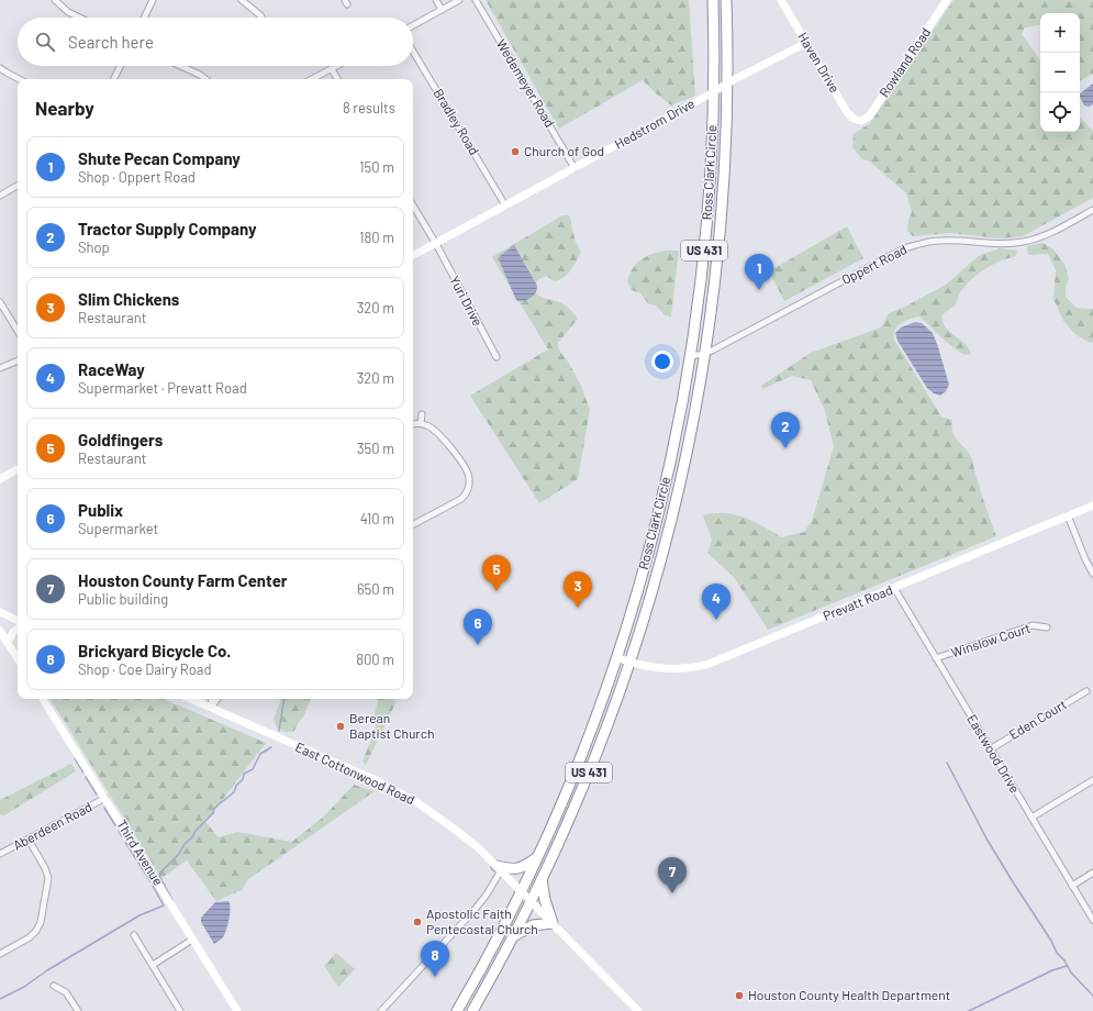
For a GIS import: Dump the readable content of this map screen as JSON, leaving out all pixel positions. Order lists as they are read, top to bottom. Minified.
{"streets":{"highway":["Ross Clark Circle","US 431"],"street":["Haven Drive","Rowland Road","Wedemeyer Road","Bradley Road","Hedstrom Drive","Oppert Road","Yuri Drive","Prevatt Road","Winslow Court","Eden Court","Eastwood Drive","East Cottonwood Road","Aberdeen Road","Third Avenue"]},"crossings":[["Haven Drive","Rowland Road"],["Haven Drive","Hedstrom Drive"],["Wedemeyer Road","Hedstrom Drive"],["Bradley Road","Hedstrom Drive"],["Hedstrom Drive","Ross Clark Circle"],["Hedstrom Drive","Yuri Drive"],["Ross Clark Circle","Oppert Road"],["Ross Clark Circle","Prevatt Road"],["Ross Clark Circle","East Cottonwood Road"],["Prevatt Road","Eastwood Drive"],["Winslow Court","Eastwood Drive"],["Eden Court","Eastwood Drive"],["Aberdeen Road","Third Avenue"]],"places":["Church of God","Berean Baptist Church","Apostolic Faith Pentecostal Church","Houston County Health Department"],"page":{"map_buttons":["+","−"],"search":"Search here","heading":["Nearby","8 results"],"list":[{"mark":"1","name":"Shute Pecan Company","note":"Shop · Oppert Road","value":"150 m"},{"mark":"2","name":"Tractor Supply Company","note":"Shop","value":"180 m"},{"mark":"3","name":"Slim Chickens","note":"Restaurant","value":"320 m"},{"mark":"4","name":"RaceWay","note":"Supermarket · Prevatt Road","value":"320 m"},{"mark":"5","name":"Goldfingers","note":"Restaurant","value":"350 m"},{"mark":"6","name":"Publix","note":"Supermarket","value":"410 m"},{"mark":"7","name":"Houston County Farm Center","note":"Public building","value":"650 m"},{"mark":"8","name":"Brickyard Bicycle Co.","note":"Shop · Coe Dairy Road","value":"800 m"}],"pins":["1","2","5","3","4","6","7","8"]}}
